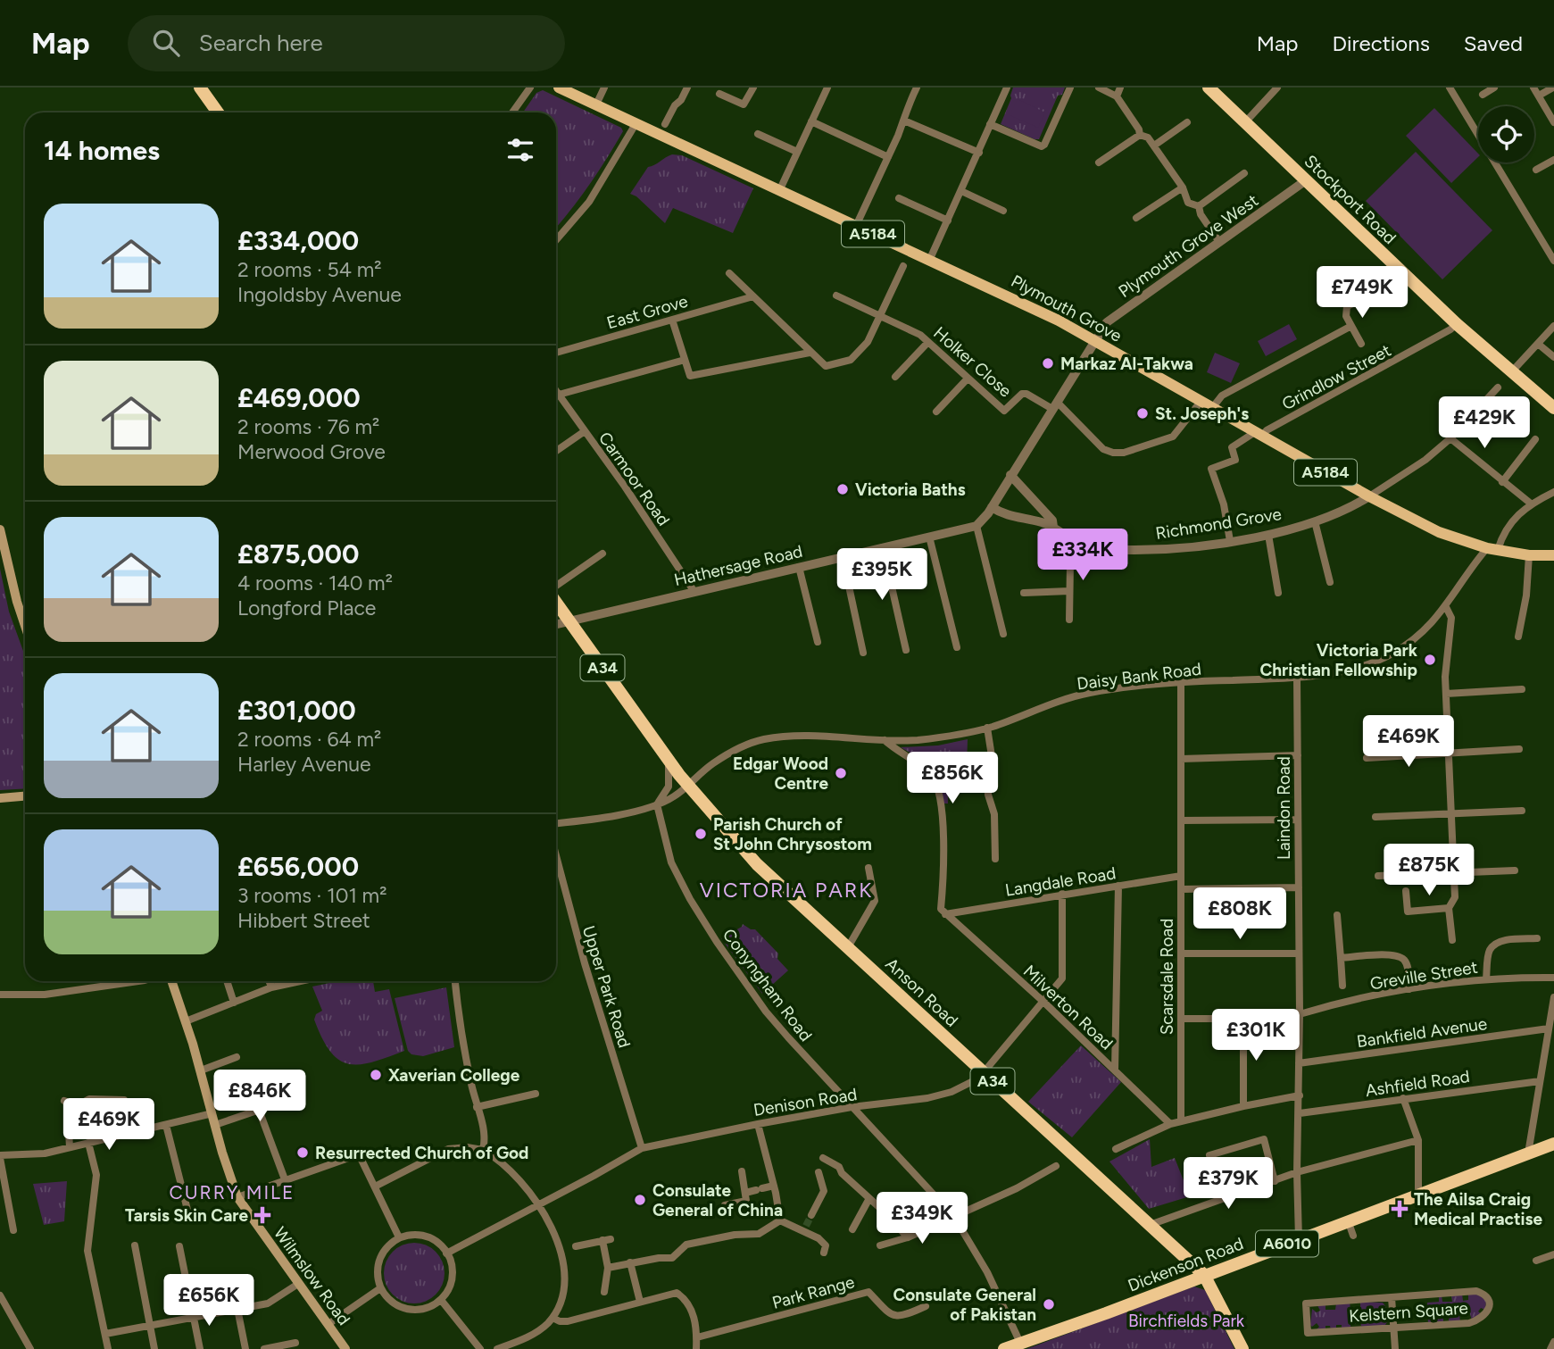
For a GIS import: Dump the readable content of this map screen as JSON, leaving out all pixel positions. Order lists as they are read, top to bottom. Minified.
{"streets":{"highway":["Stockport Road","A34","Anson Road","A6010","Dickenson Road"],"main road":["A5184","Plymouth Grove","Wilmslow Road"],"street":["Plymouth Grove West","East Grove","Holker Close","Grindlow Street","Carmoor Road","Richmond Grove","Hathersage Road","Daisy Bank Road","Laindon Road","Langdale Road","Greville Street","Scarsdale Road","Conyngham Road","Upper Park Road","Milverton Road","Bankfield Avenue","Ashfield Road","Denison Road","Park Range","Kelstern Square"]},"crossings":[["Stockport Road","Plymouth Grove West"],["Stockport Road","Grindlow Street"],["Plymouth Grove West","Plymouth Grove"],["Plymouth Grove","Grindlow Street"],["Plymouth Grove","Richmond Grove"],["Plymouth Grove","Daisy Bank Road"],["Grindlow Street","Richmond Grove"],["Carmoor Road","Hathersage Road"],["Hathersage Road","A34"],["Hathersage Road","Anson Road"],["A34","Anson Road"],["A34","Dickenson Road"],["Daisy Bank Road","Laindon Road"],["Daisy Bank Road","Scarsdale Road"],["Daisy Bank Road","Conyngham Road"],["Daisy Bank Road","Anson Road"],["Laindon Road","Greville Street"],["Laindon Road","Bankfield Avenue"],["Laindon Road","Ashfield Road"],["Laindon Road","Dickenson Road"],["Langdale Road","Scarsdale Road"],["Langdale Road","Milverton Road"],["Langdale Road","Denison Road"],["Greville Street","Scarsdale Road"],["Conyngham Road","Denison Road"],["Conyngham Road","Dickenson Road"],["Upper Park Road","Denison Road"],["Anson Road","Denison Road"],["Anson Road","Dickenson Road"],["Milverton Road","Denison Road"]],"districts":["VICTORIA PARK","CURRY MILE"],"parks":["Birchfields Park"],"places":{"other":["Markaz Al-Takwa","St. Joseph's","Victoria Baths","Victoria Park Christian Fellowship","Edgar Wood Centre","Parish Church of St John Chrysostom","Xaverian College","Resurrected Church of God","Consulate General of China","Consulate General of Pakistan"],"health":["The Ailsa Craig Medical Practise","Tarsis Skin Care"]},"page":{"header":"Map","search":"Search here","nav":["Map","Directions","Saved"],"heading":"14 homes","list":[{"name":"£334,000","note":"2 rooms · 54 m² · Ingoldsby Avenue"},{"name":"£469,000","note":"2 rooms · 76 m² · Merwood Grove"},{"name":"£875,000","note":"4 rooms · 140 m² · Longford Place"},{"name":"£301,000","note":"2 rooms · 64 m² · Harley Avenue"},{"name":"£656,000","note":"3 rooms · 101 m² · Hibbert Street"}],"price":["£749K","£429K","£334K","£395K","£469K","£856K","£875K","£808K","£301K","£846K","£469K","£379K","£349K","£656K"]}}
